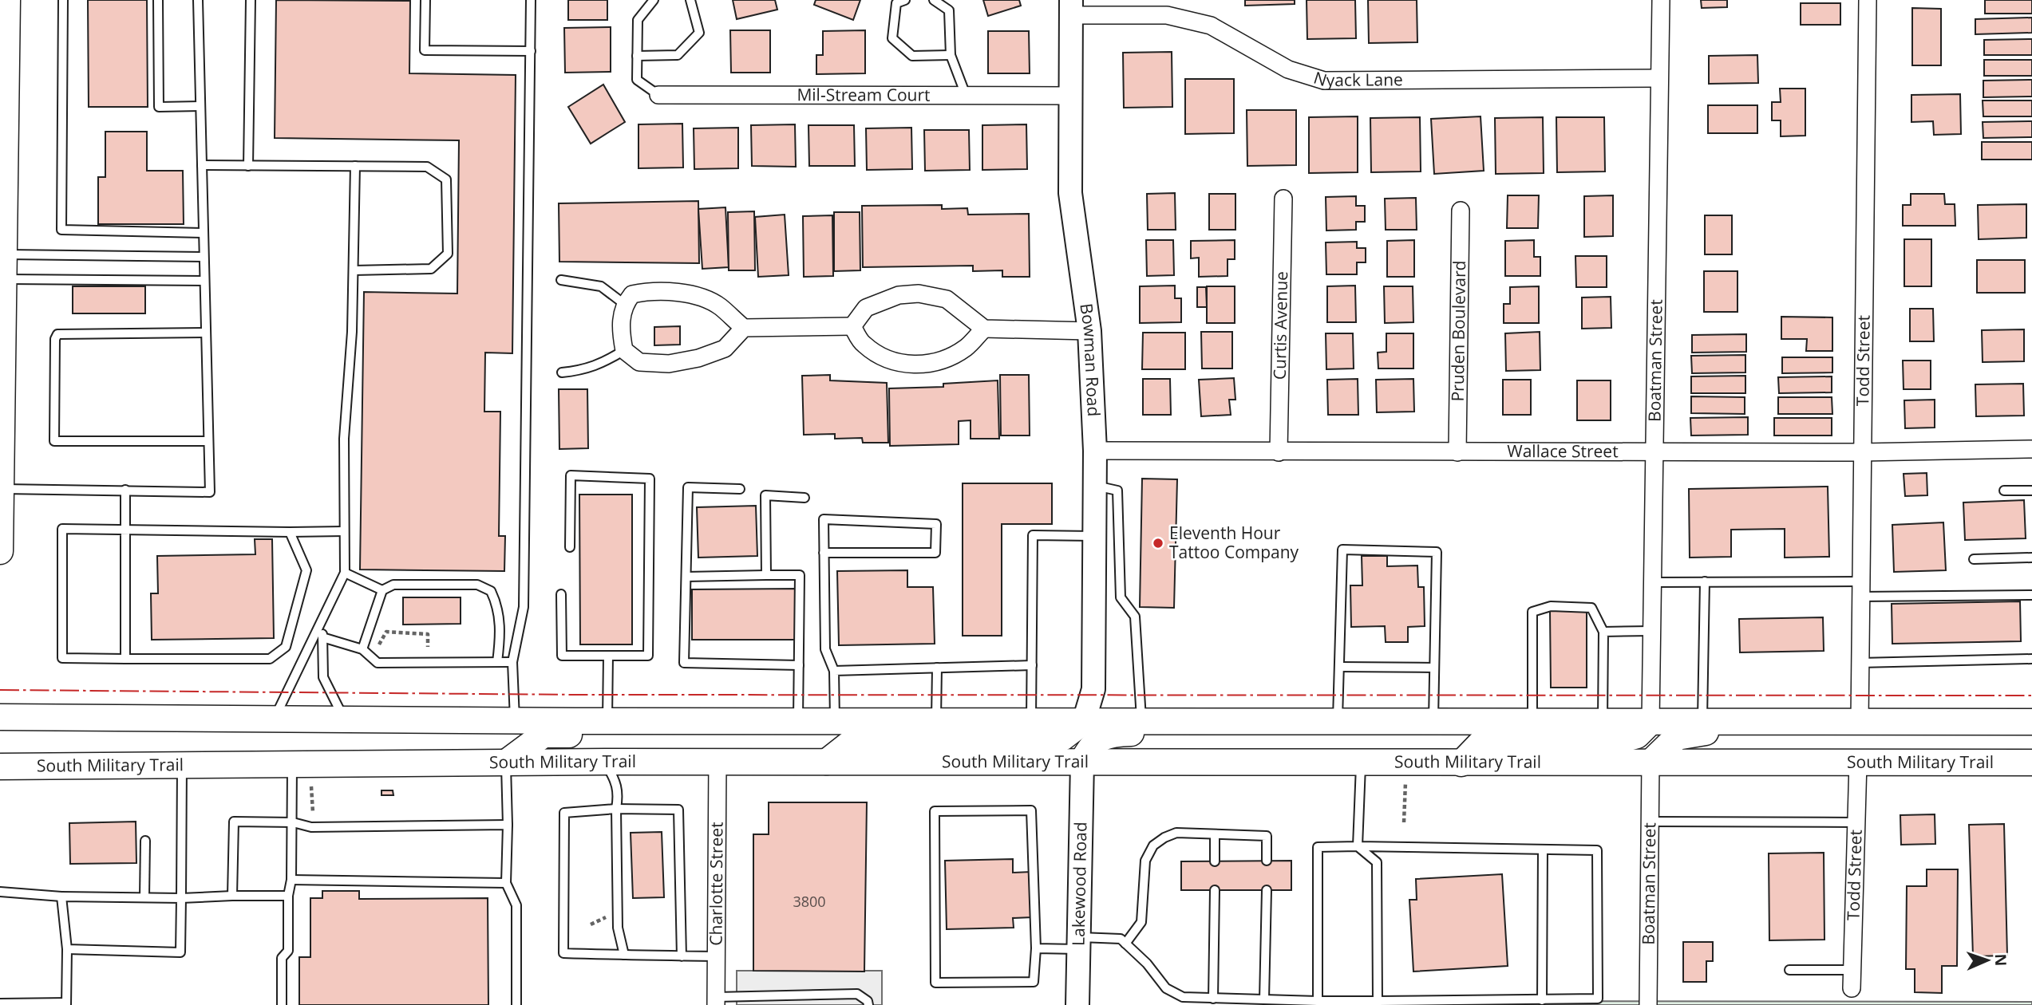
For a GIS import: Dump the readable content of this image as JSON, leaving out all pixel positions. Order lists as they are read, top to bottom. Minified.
{"streets":{"main road":["South Military Trail"],"street":["Nyack Lane","Mil-Stream Court","Curtis Avenue","Pruden Boulevard","Bowman Road","Boatman Street","Todd Street","Wallace Street","Charlotte Street","Lakewood Road"]},"crossings":[["Nyack Lane","Bowman Road"],["Nyack Lane","Boatman Street"],["Mil-Stream Court","Bowman Road"],["Curtis Avenue","Wallace Street"],["Pruden Boulevard","Wallace Street"],["Bowman Road","Wallace Street"],["Boatman Street","Wallace Street"],["Boatman Street","South Military Trail"],["Todd Street","Wallace Street"],["Todd Street","South Military Trail"],["South Military Trail","Charlotte Street"],["South Military Trail","Lakewood Road"]],"places":["Eleventh Hour Tattoo Company"],"house_numbers":["3800"],"north":"right"}
